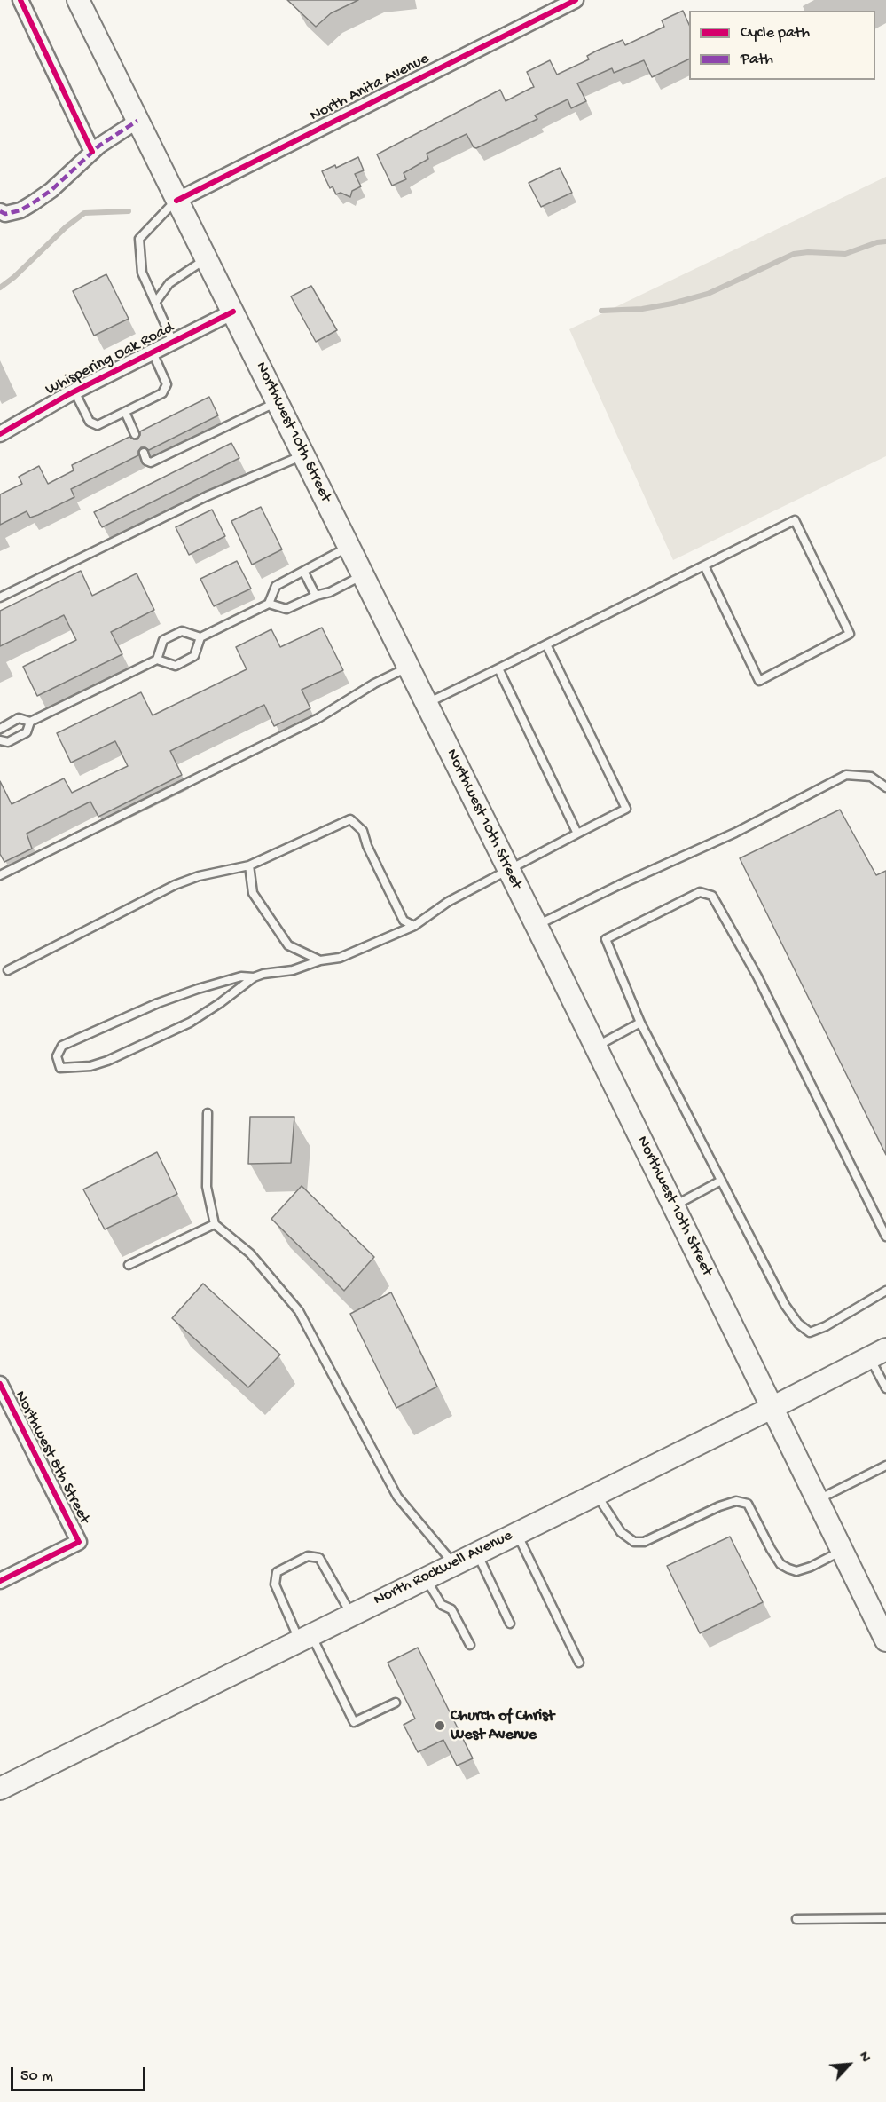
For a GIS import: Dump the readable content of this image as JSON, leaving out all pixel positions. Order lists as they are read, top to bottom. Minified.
{"streets":{"main road":["Northwest 10th Street","North Rockwell Avenue"],"street":["North Anita Avenue","Whispering Oak Road","Northwest 8th Street"]},"crossings":[["North Anita Avenue","Northwest 10th Street"],["Whispering Oak Road","Northwest 10th Street"],["Northwest 10th Street","North Rockwell Avenue"]],"places":["Church of Christ West Avenue"],"legend":["Cycle path","Path"],"scale_bar":"50 m","north":"top right"}
